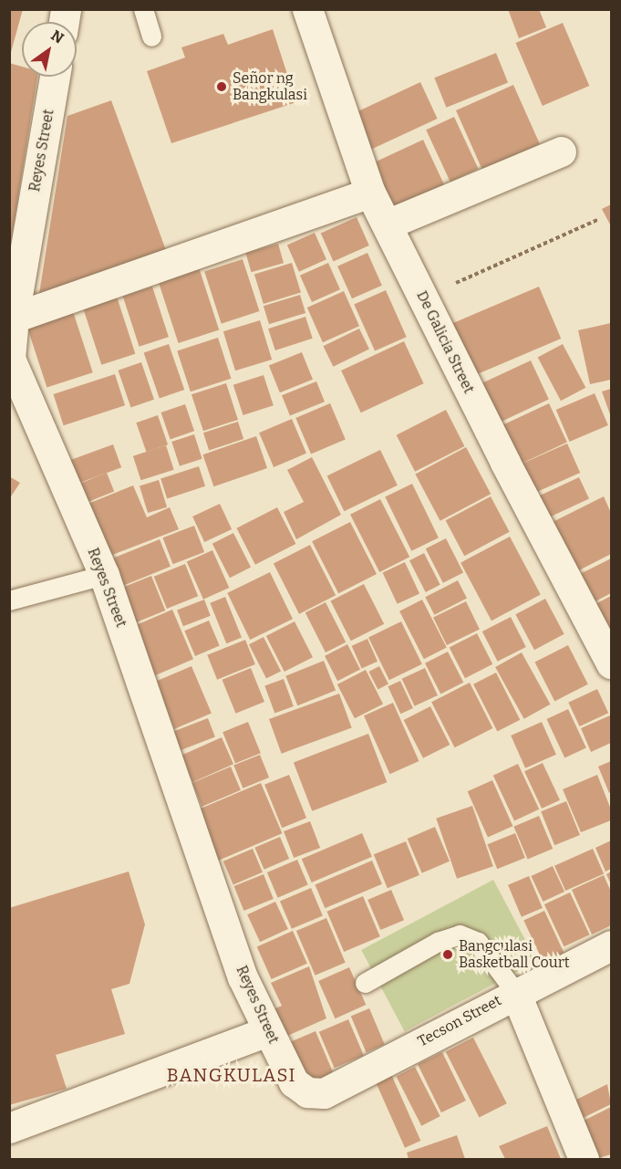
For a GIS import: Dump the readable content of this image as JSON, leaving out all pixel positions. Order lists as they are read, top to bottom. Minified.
{"streets":{"street":["Reyes Street","De Galicia Street","Tecson Street"]},"crossings":[["Reyes Street","Tecson Street"]],"districts":["BANGKULASI"],"places":["Señor ng Bangkulasi","Bangculasi Basketball Court"],"north":"top right"}
